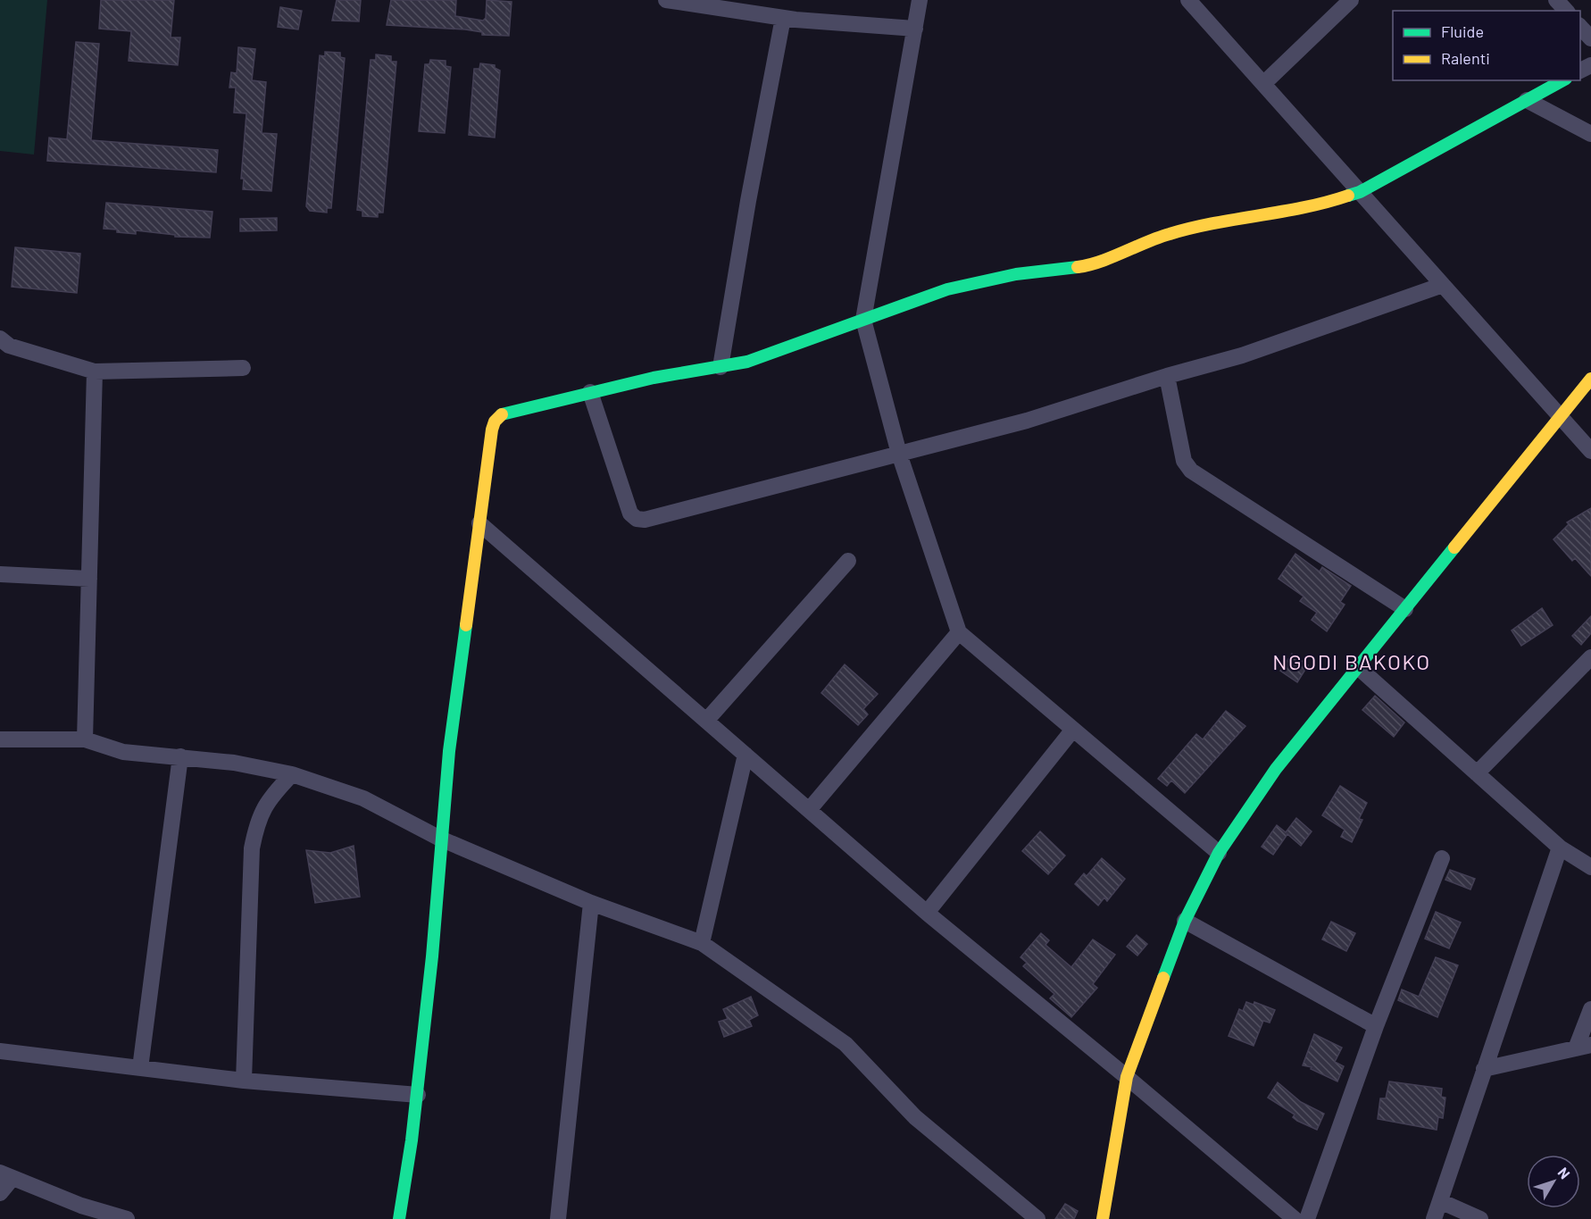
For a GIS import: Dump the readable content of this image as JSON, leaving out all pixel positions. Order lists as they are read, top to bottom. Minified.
{"districts":["NGODI BAKOKO"],"legend":["Fluide","Ralenti"],"north":"top right"}
